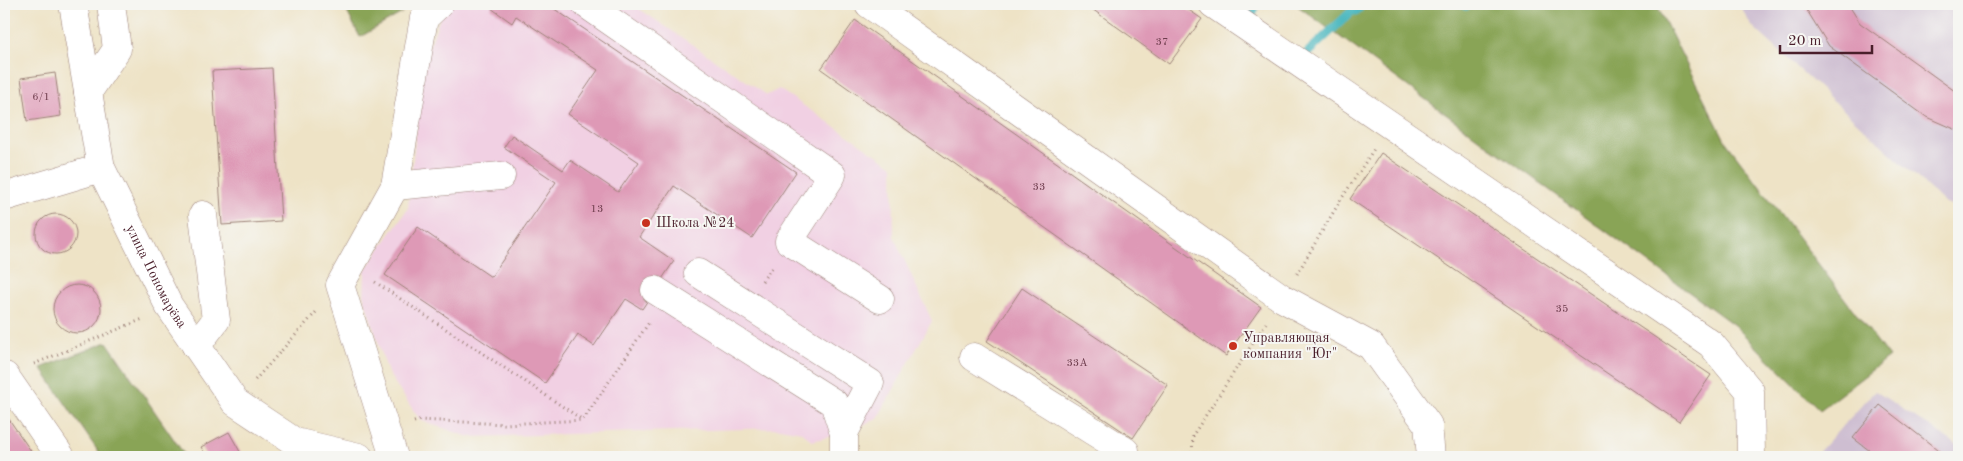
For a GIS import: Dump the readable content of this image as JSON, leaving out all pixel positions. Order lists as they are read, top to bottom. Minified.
{"streets":{"street":["улица Пономарёва"]},"places":["Школа №24","Управляющая компания \"Юг\""],"house_numbers":["37","6/1","33","13","35","33А"],"scale_bar":"20 m"}
